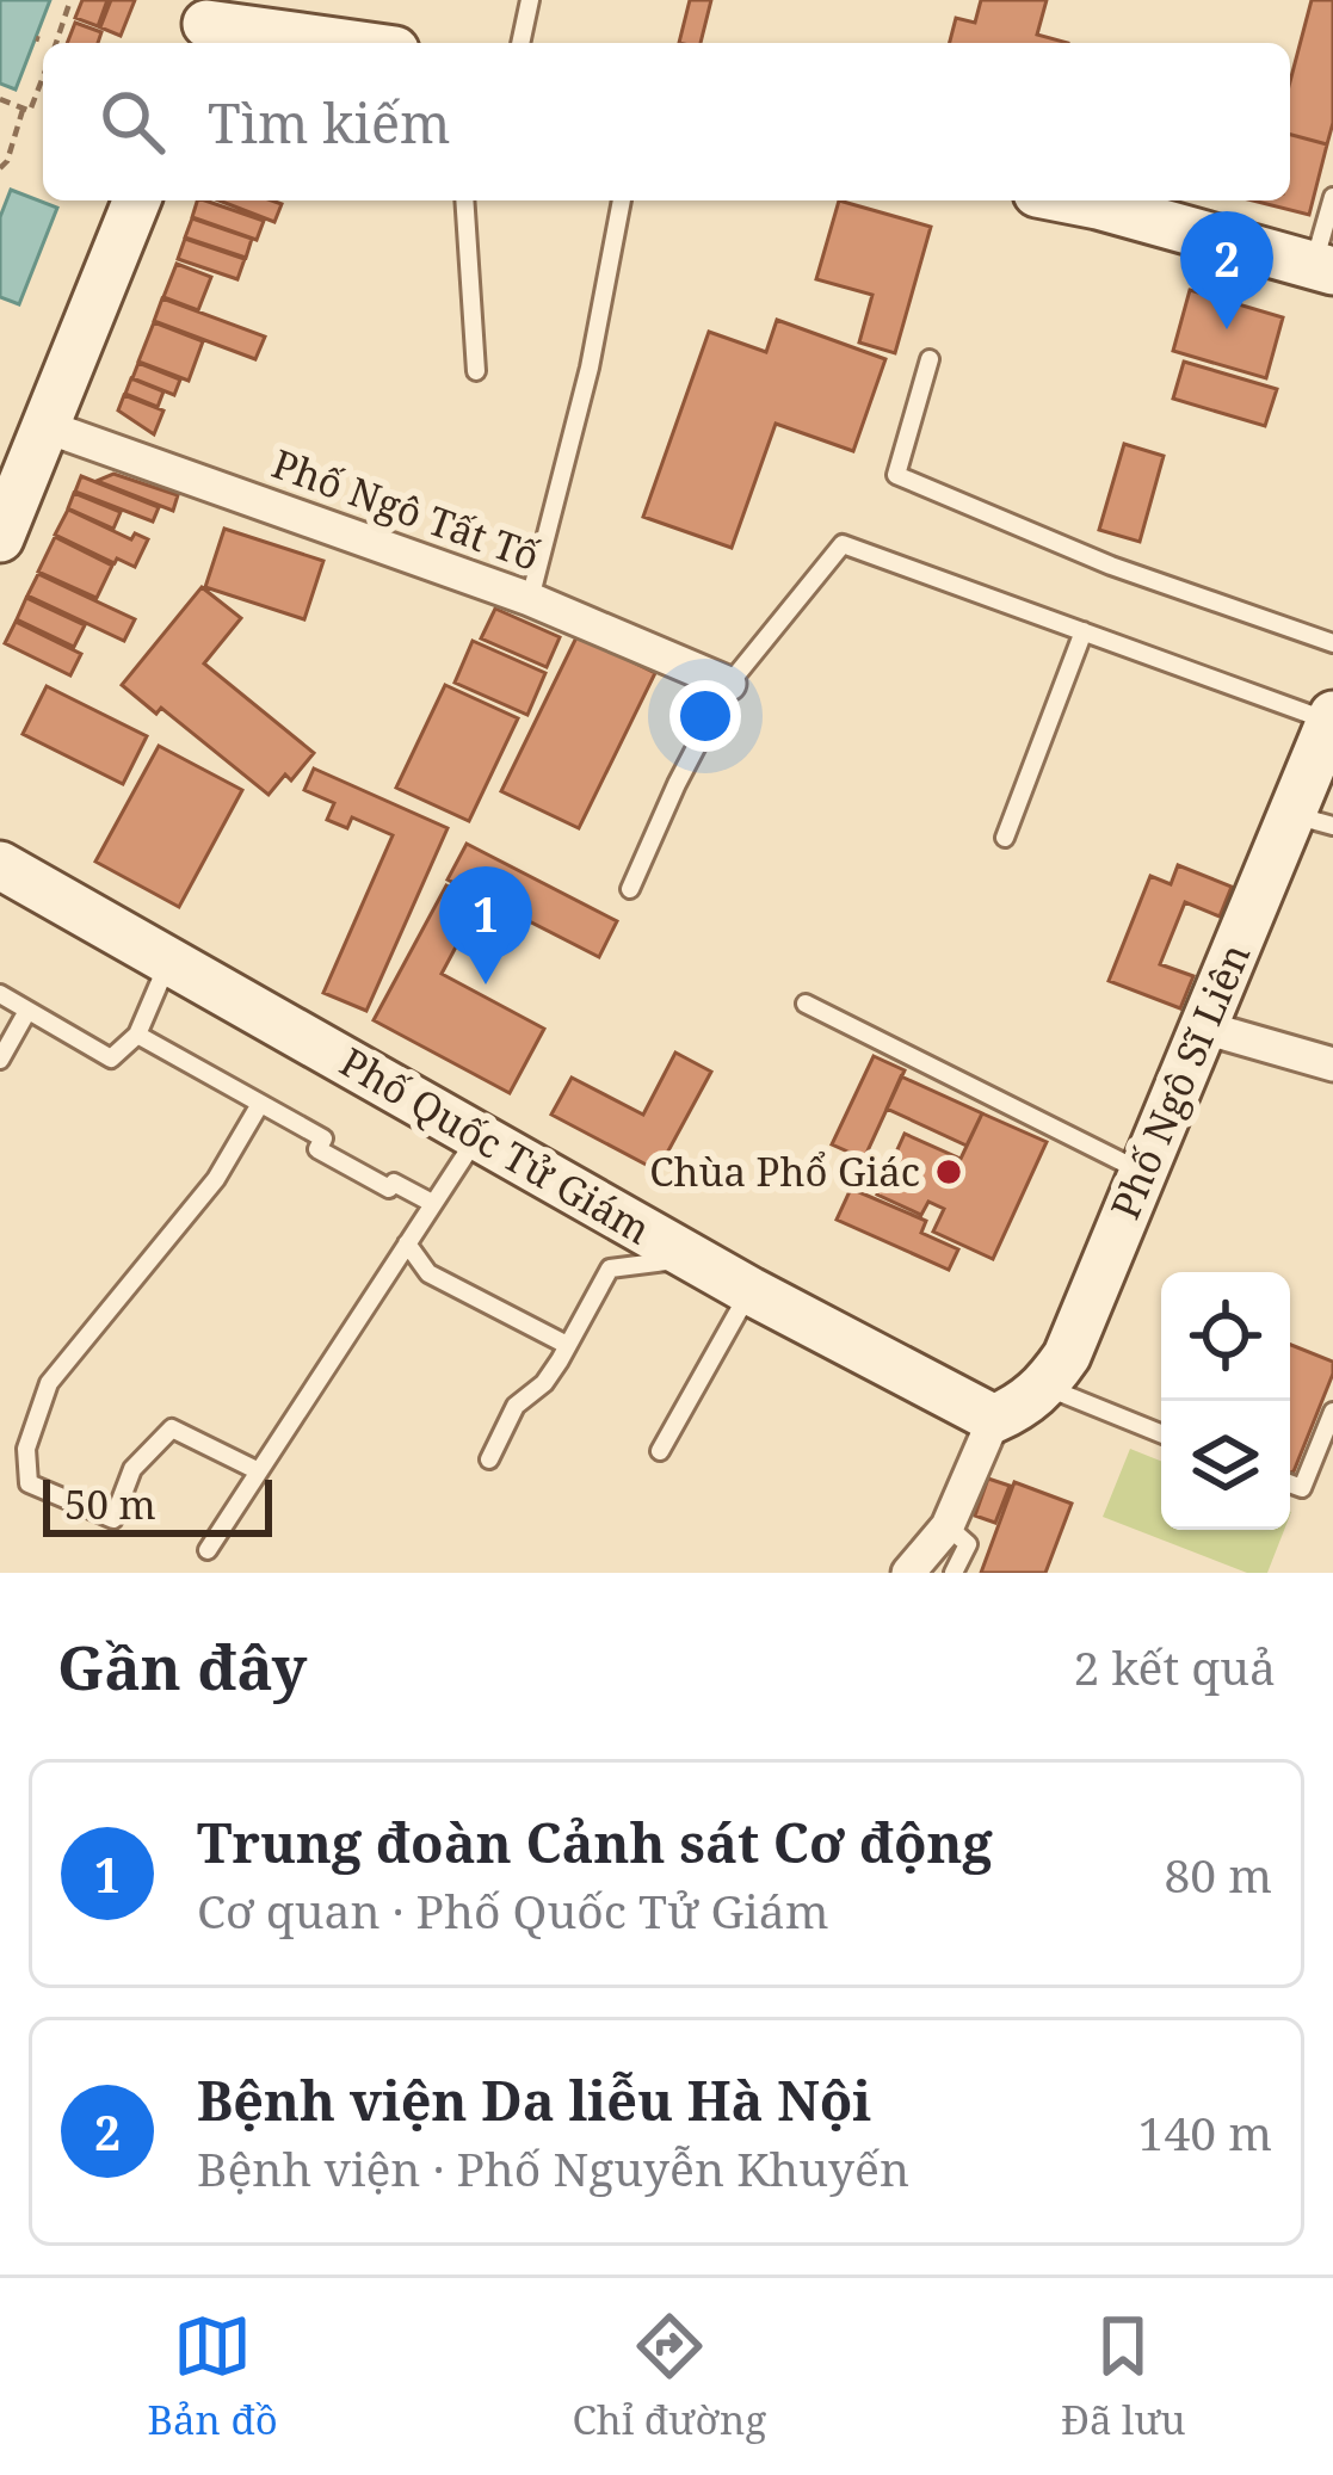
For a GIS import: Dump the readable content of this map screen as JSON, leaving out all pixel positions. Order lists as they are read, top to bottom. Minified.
{"streets":{"street":["Phố Ngô Tất Tố","Phố Ngô Sĩ Liên","Phố Quốc Tử Giám"]},"places":["Chùa Phổ Giác"],"scale_bar":"50 m","page":{"search":"Tìm kiếm","pins":["2","1"],"scale":"50 m","heading":["Gần đây","2 kết quả"],"list":[{"mark":"1","name":"Trung đoàn Cảnh sát Cơ động","note":"Cơ quan · Phố Quốc Tử Giám","value":"80 m"},{"mark":"2","name":"Bệnh viện Da liễu Hà Nội","note":"Bệnh viện · Phố Nguyễn Khuyến","value":"140 m"}],"nav":["Bản đồ","Chỉ đường","Đã lưu"]}}
